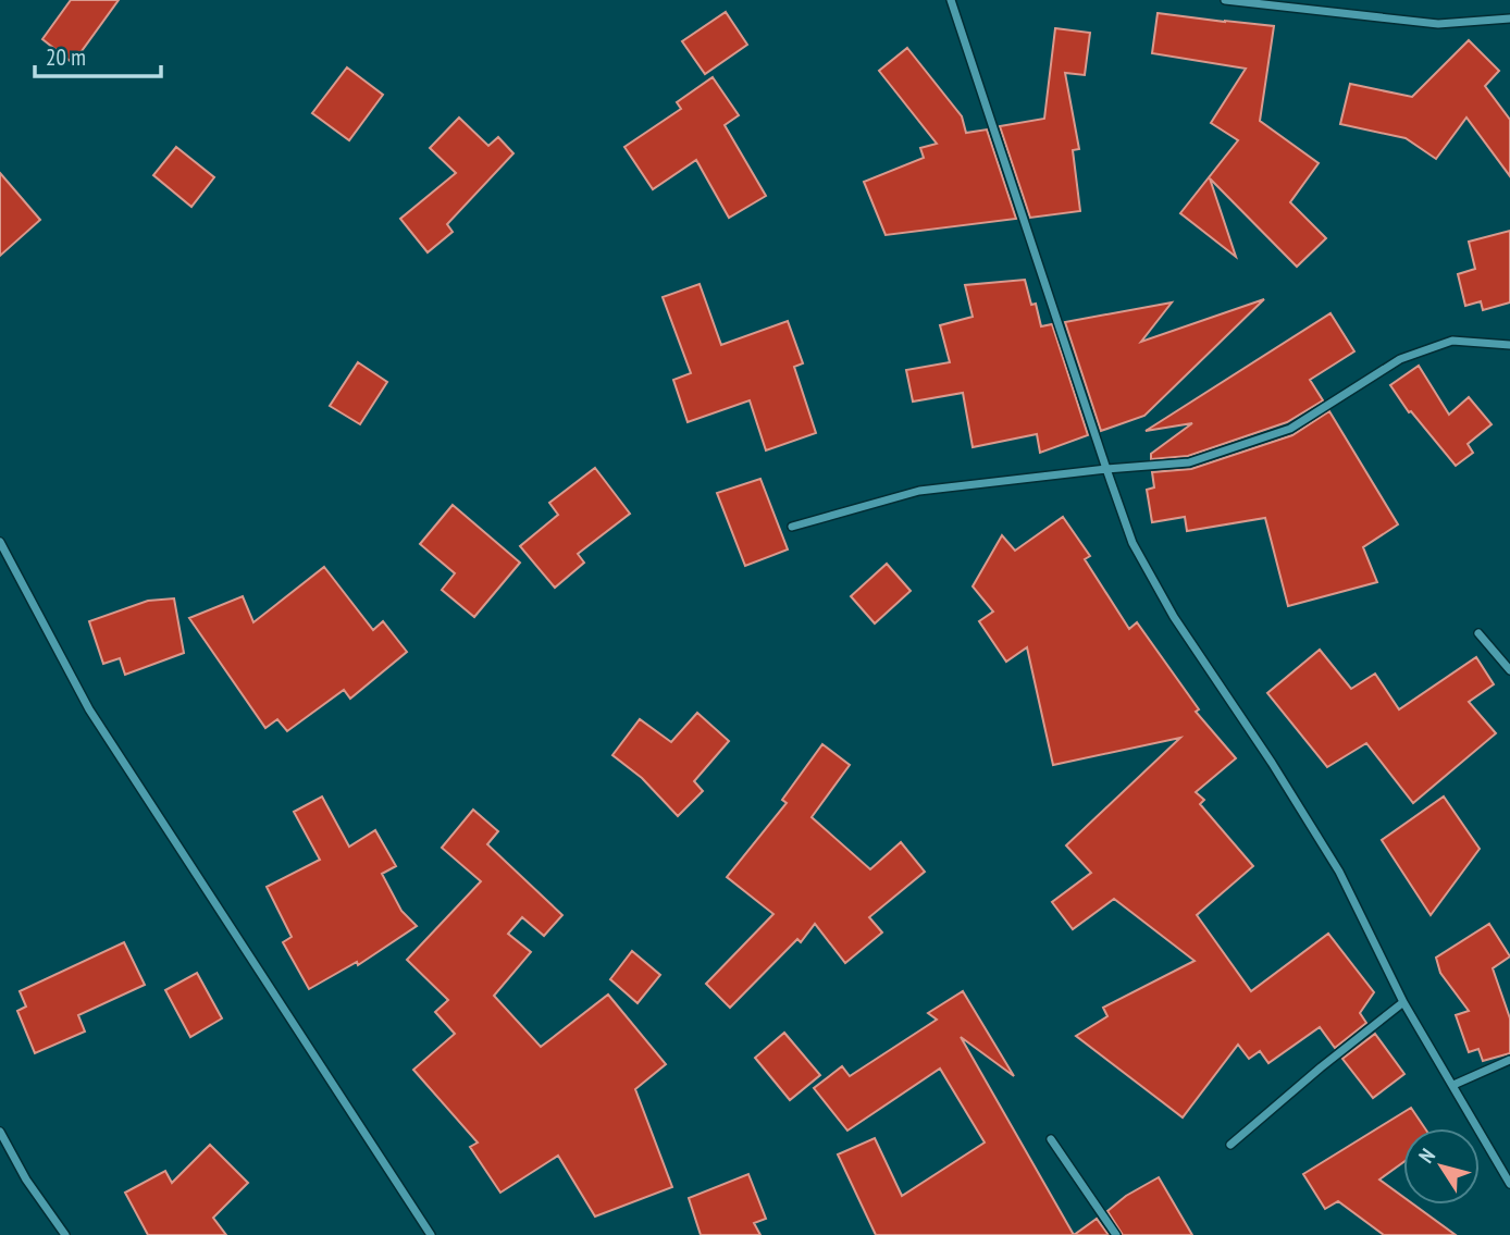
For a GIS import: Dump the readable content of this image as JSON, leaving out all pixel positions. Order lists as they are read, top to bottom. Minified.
{"scale_bar":"20 m","north":"top left"}
